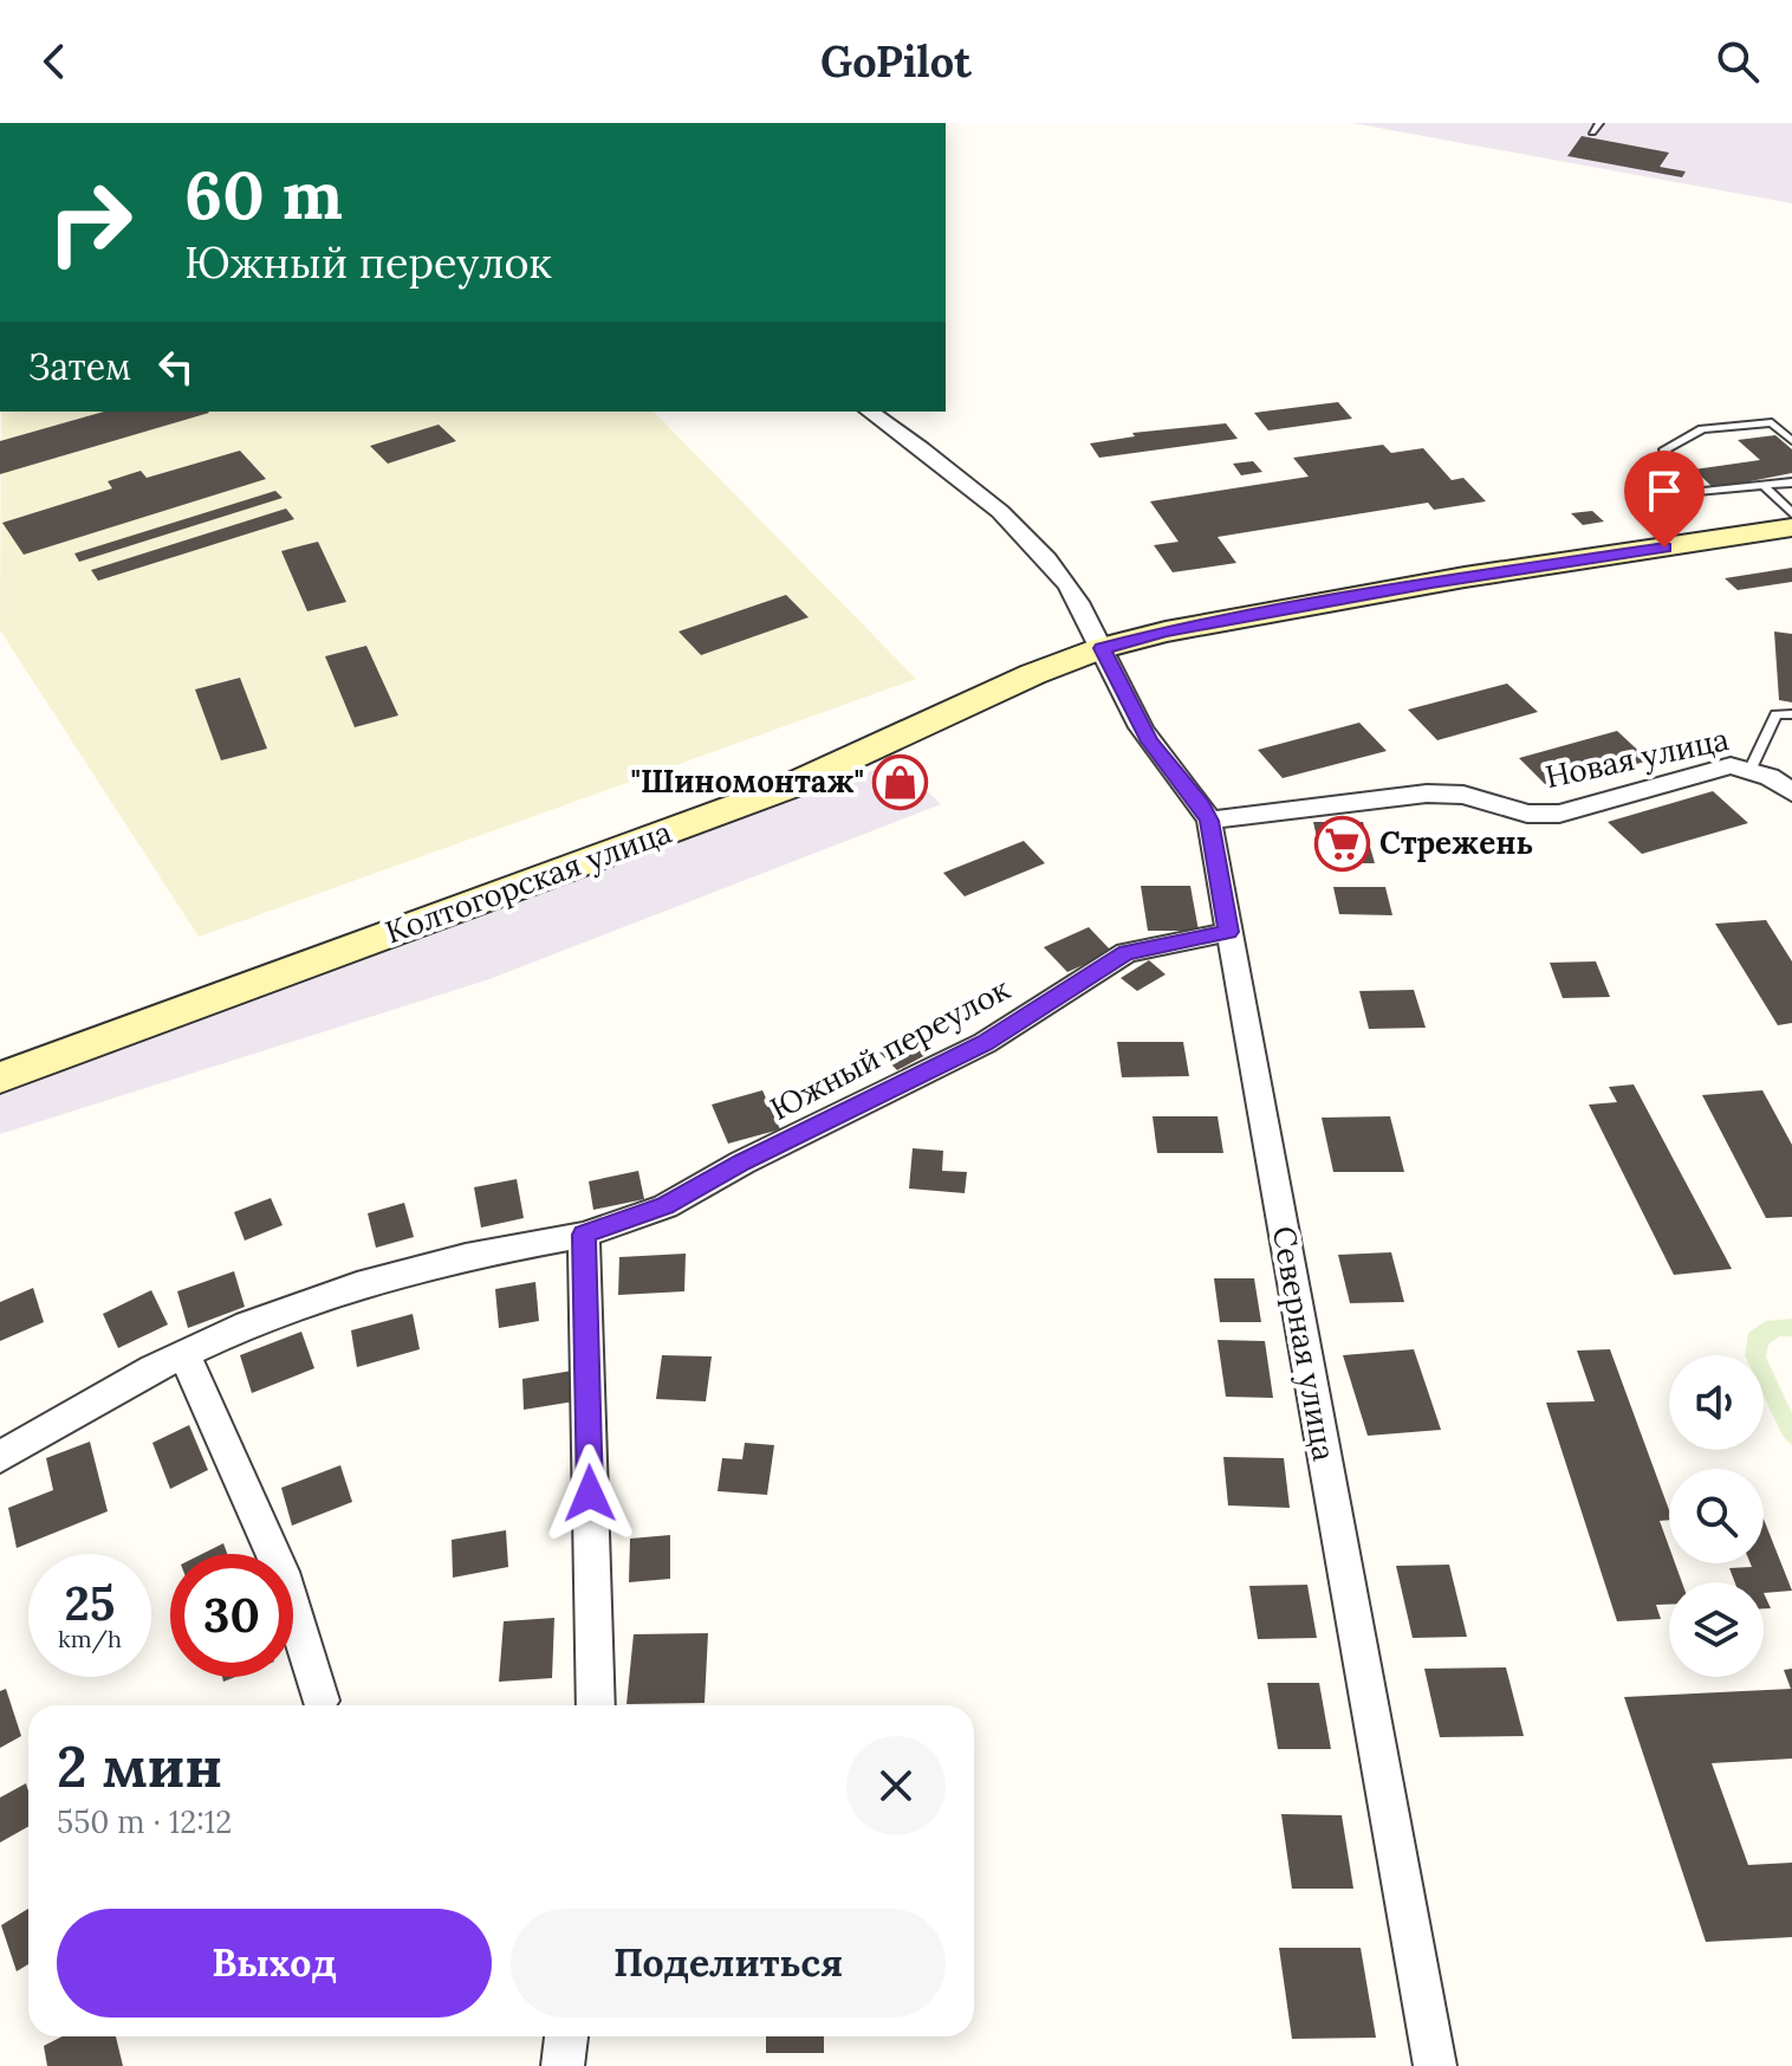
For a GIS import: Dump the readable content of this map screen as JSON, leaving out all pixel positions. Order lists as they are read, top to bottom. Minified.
{"streets":{"main road":["Колтогорская улица"],"street":["Новая улица","Южный переулок","Северная улица"]},"crossings":[["Новая улица","Северная улица"],["Колтогорская улица","Северная улица"],["Южный переулок","Северная улица"]],"places":{"shop":["\"Шиномонтаж\""],"supermarket":["Стрежень"]},"page":{"header":"GoPilot","turn":["60 m","Южный переулок"],"then":"Затем","speed":"25 km/h","limit":"30","heading":["2 мин","550 m · 12:12"],"buttons":["Выход","Поделиться"]}}
